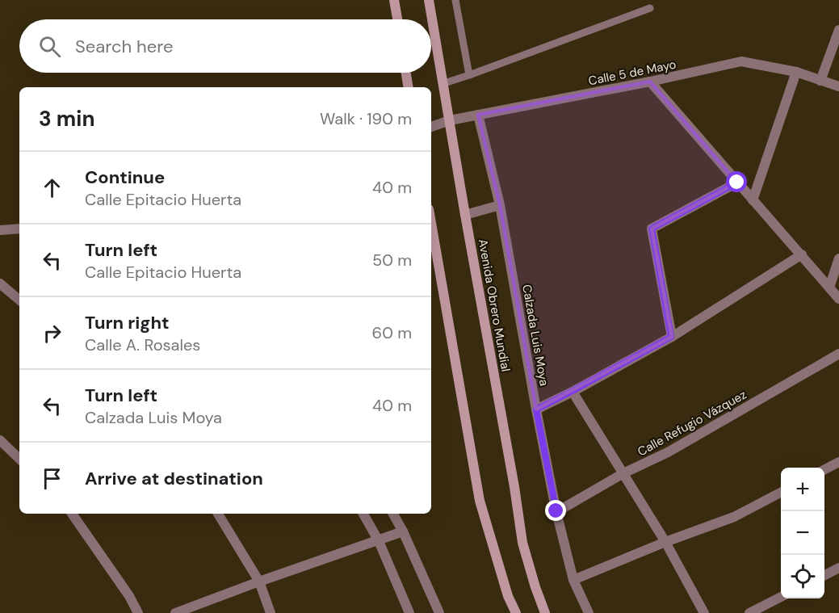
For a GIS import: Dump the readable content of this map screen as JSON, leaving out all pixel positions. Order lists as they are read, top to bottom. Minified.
{"streets":{"main road":["Avenida Obrero Mundial"],"street":["Calle 5 de Mayo","Calzada Luis Moya","Calle Refugio Vázquez"]},"crossings":[["Calle 5 de Mayo","Avenida Obrero Mundial"],["Calle 5 de Mayo","Calzada Luis Moya"],["Calzada Luis Moya","Calle Refugio Vázquez"]],"page":{"search":"Search here","heading":["3 min","Walk · 190 m"],"list":[["Continue","Calle Epitacio Huerta","40 m"],["Turn left","Calle Epitacio Huerta","50 m"],["Turn right","Calle A. Rosales","60 m"],["Turn left","Calzada Luis Moya","40 m"],"Arrive at destination"],"map_buttons":["+","−"]}}
